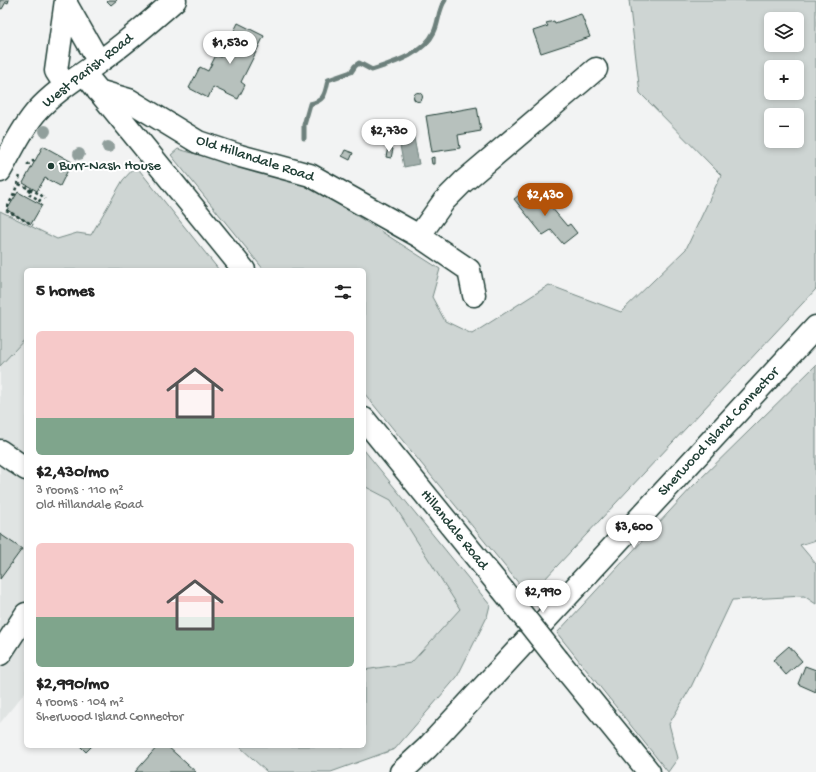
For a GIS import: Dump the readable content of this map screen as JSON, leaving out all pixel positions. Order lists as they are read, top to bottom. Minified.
{"streets":{"street":["West Parish Road","Old Hillandale Road","Sherwood Island Connector","Hillandale Road"]},"places":["Burr-Nash House"],"page":{"map_buttons":["+","−"],"price":["$1,530","$2,730","$2,430","$3,600","$2,990"],"heading":"5 homes","list":[{"name":"$2,430/mo","note":"3 rooms · 110 m² · Old Hillandale Road"},{"name":"$2,990/mo","note":"4 rooms · 104 m² · Sherwood Island Connector"}]}}
